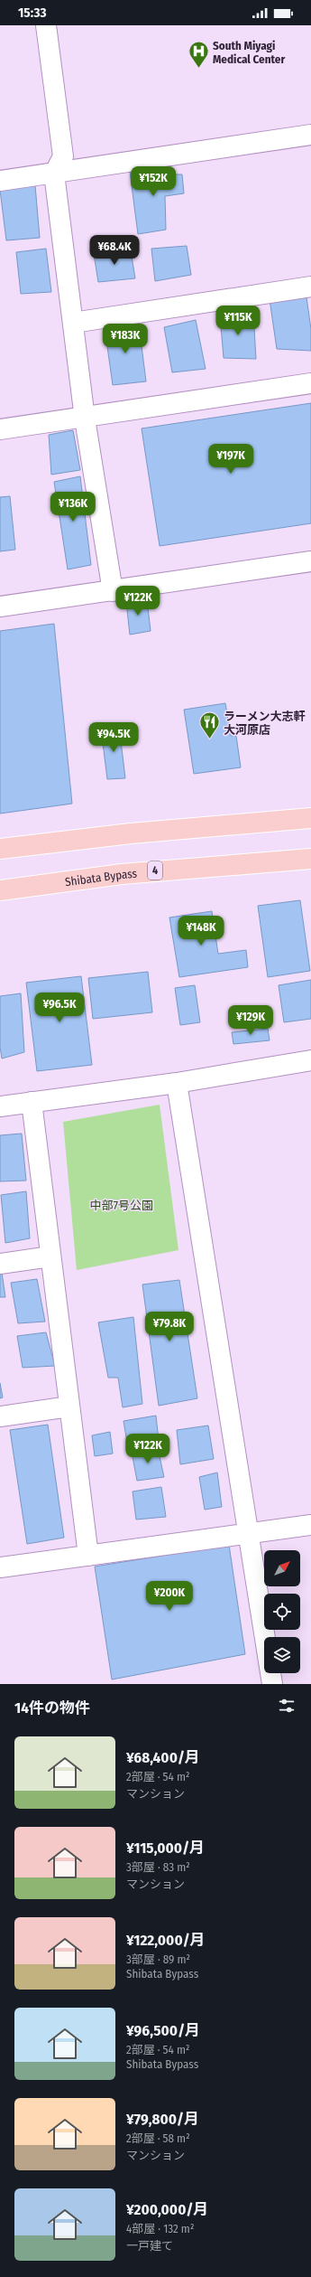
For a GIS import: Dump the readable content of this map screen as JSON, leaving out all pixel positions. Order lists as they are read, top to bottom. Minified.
{"streets":{"highway":["4","Shibata Bypass"]},"parks":["中部7号公園"],"places":{"hospital":["South Miyagi Medical Center"],"restaurant":["ラーメン大志軒 大河原店"]},"north":"top right","page":{"status":"15:33","price":["¥152K","¥68.4K","¥115K","¥183K","¥197K","¥136K","¥122K","¥94.5K","¥148K","¥96.5K","¥129K","¥79.8K","¥122K","¥200K"],"heading":"14件の物件","list":[{"name":"¥68,400/月","note":"2部屋 · 54 m² · マンション"},{"name":"¥115,000/月","note":"3部屋 · 83 m² · マンション"},{"name":"¥122,000/月","note":"3部屋 · 89 m² · Shibata Bypass"},{"name":"¥96,500/月","note":"2部屋 · 54 m² · Shibata Bypass"},{"name":"¥79,800/月","note":"2部屋 · 58 m² · マンション"},{"name":"¥200,000/月","note":"4部屋 · 132 m² · 一戸建て"}]}}
